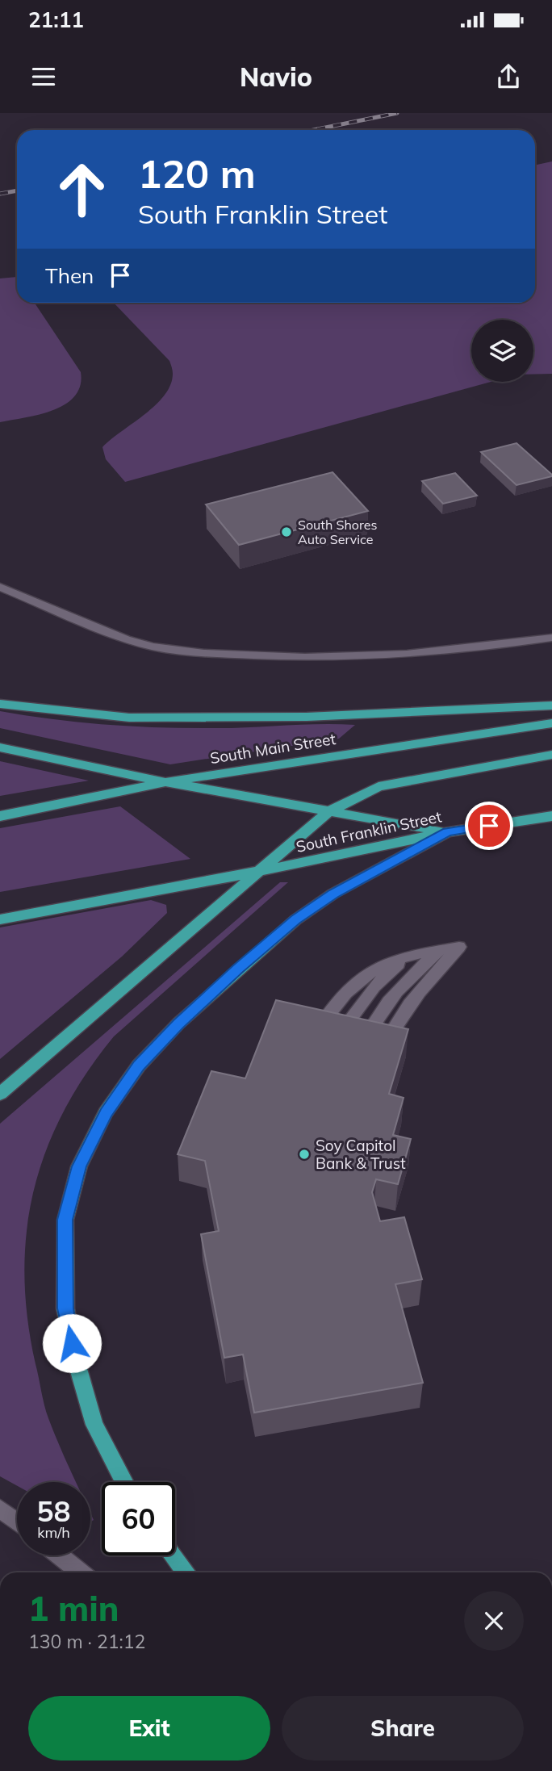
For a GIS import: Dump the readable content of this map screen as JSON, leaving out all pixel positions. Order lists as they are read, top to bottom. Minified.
{"streets":{"main road":["South Main Street","South Franklin Street"]},"places":["South Shores Auto Service","Soy Capitol Bank & Trust"],"page":{"status":"21:11","header":"Navio","turn":["120 m","South Franklin Street"],"then":"Then","speed":"58 km/h","limit":"60","heading":["1 min","130 m · 21:12"],"buttons":["Exit","Share"]}}
